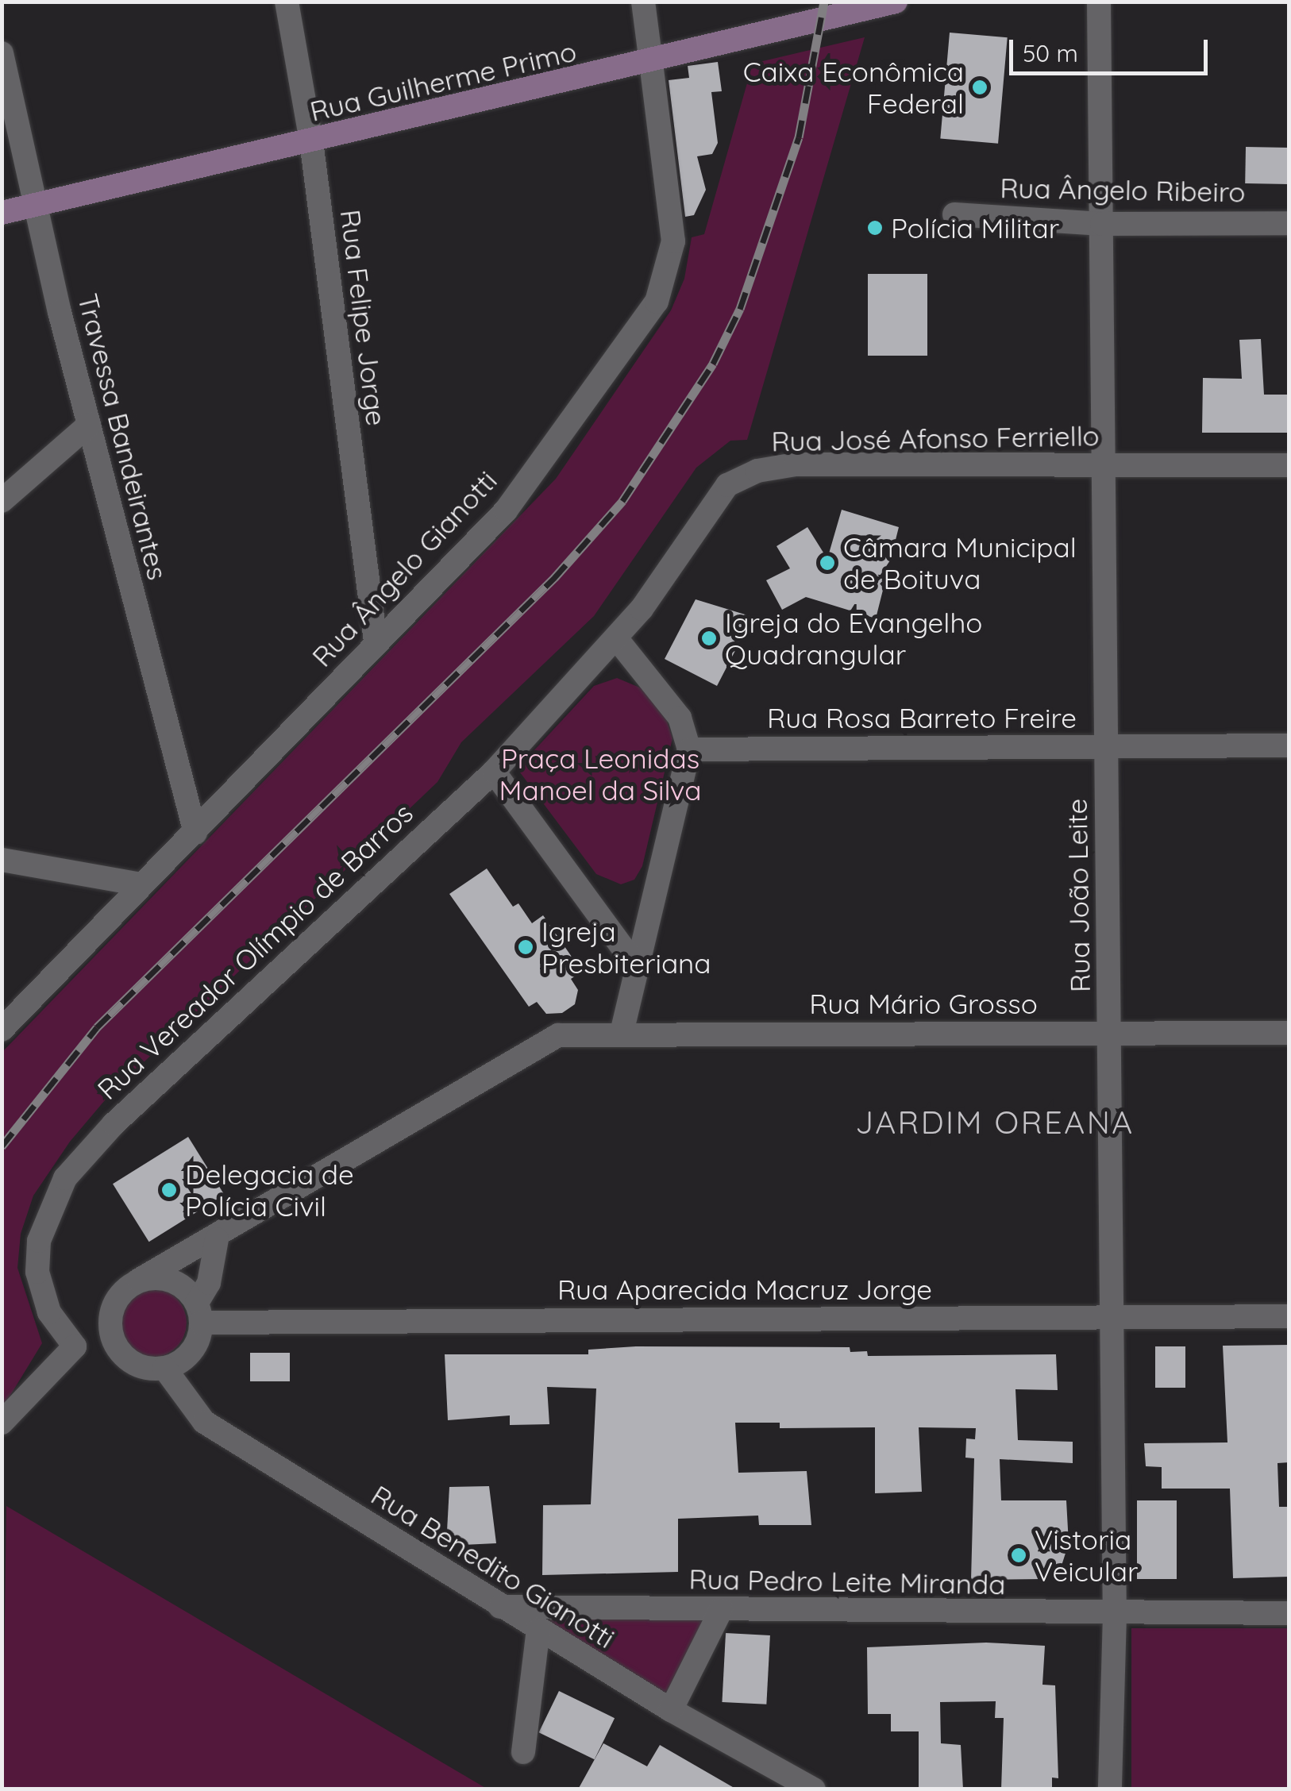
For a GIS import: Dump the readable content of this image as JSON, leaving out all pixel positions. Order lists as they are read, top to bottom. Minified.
{"streets":{"main road":["Rua Guilherme Primo"],"street":["Rua Ângelo Ribeiro","Rua Felipe Jorge","Travessa Bandeirantes","Rua José Afonso Ferriello","Rua Ângelo Gianotti","Rua Rosa Barreto Freire","Rua João Leite","Rua Vereador Olímpio de Barros","Rua Mário Grosso","Rua Aparecida Macruz Jorge","Rua Benedito Gianotti","Rua Pedro Leite Miranda"]},"crossings":[["Rua Guilherme Primo","Rua Felipe Jorge"],["Rua Guilherme Primo","Travessa Bandeirantes"],["Rua Guilherme Primo","Rua Ângelo Gianotti"],["Rua Ângelo Ribeiro","Rua João Leite"],["Rua Felipe Jorge","Rua Ângelo Gianotti"],["Travessa Bandeirantes","Rua Ângelo Gianotti"],["Rua José Afonso Ferriello","Rua João Leite"],["Rua José Afonso Ferriello","Rua Vereador Olímpio de Barros"],["Rua Rosa Barreto Freire","Rua João Leite"],["Rua João Leite","Rua Mário Grosso"],["Rua João Leite","Rua Aparecida Macruz Jorge"],["Rua João Leite","Rua Pedro Leite Miranda"],["Rua Aparecida Macruz Jorge","Rua Benedito Gianotti"],["Rua Benedito Gianotti","Rua Pedro Leite Miranda"]],"districts":["JARDIM OREANA"],"parks":["Praça Leonidas Manoel da Silva"],"places":["Caixa Econômica Federal","Polícia Militar","Câmara Municipal de Boituva","Igreja do Evangelho Quadrangular","Igreja Presbiteriana","Delegacia de Polícia Civil","Vistoria Veicular"],"scale_bar":"50 m"}
